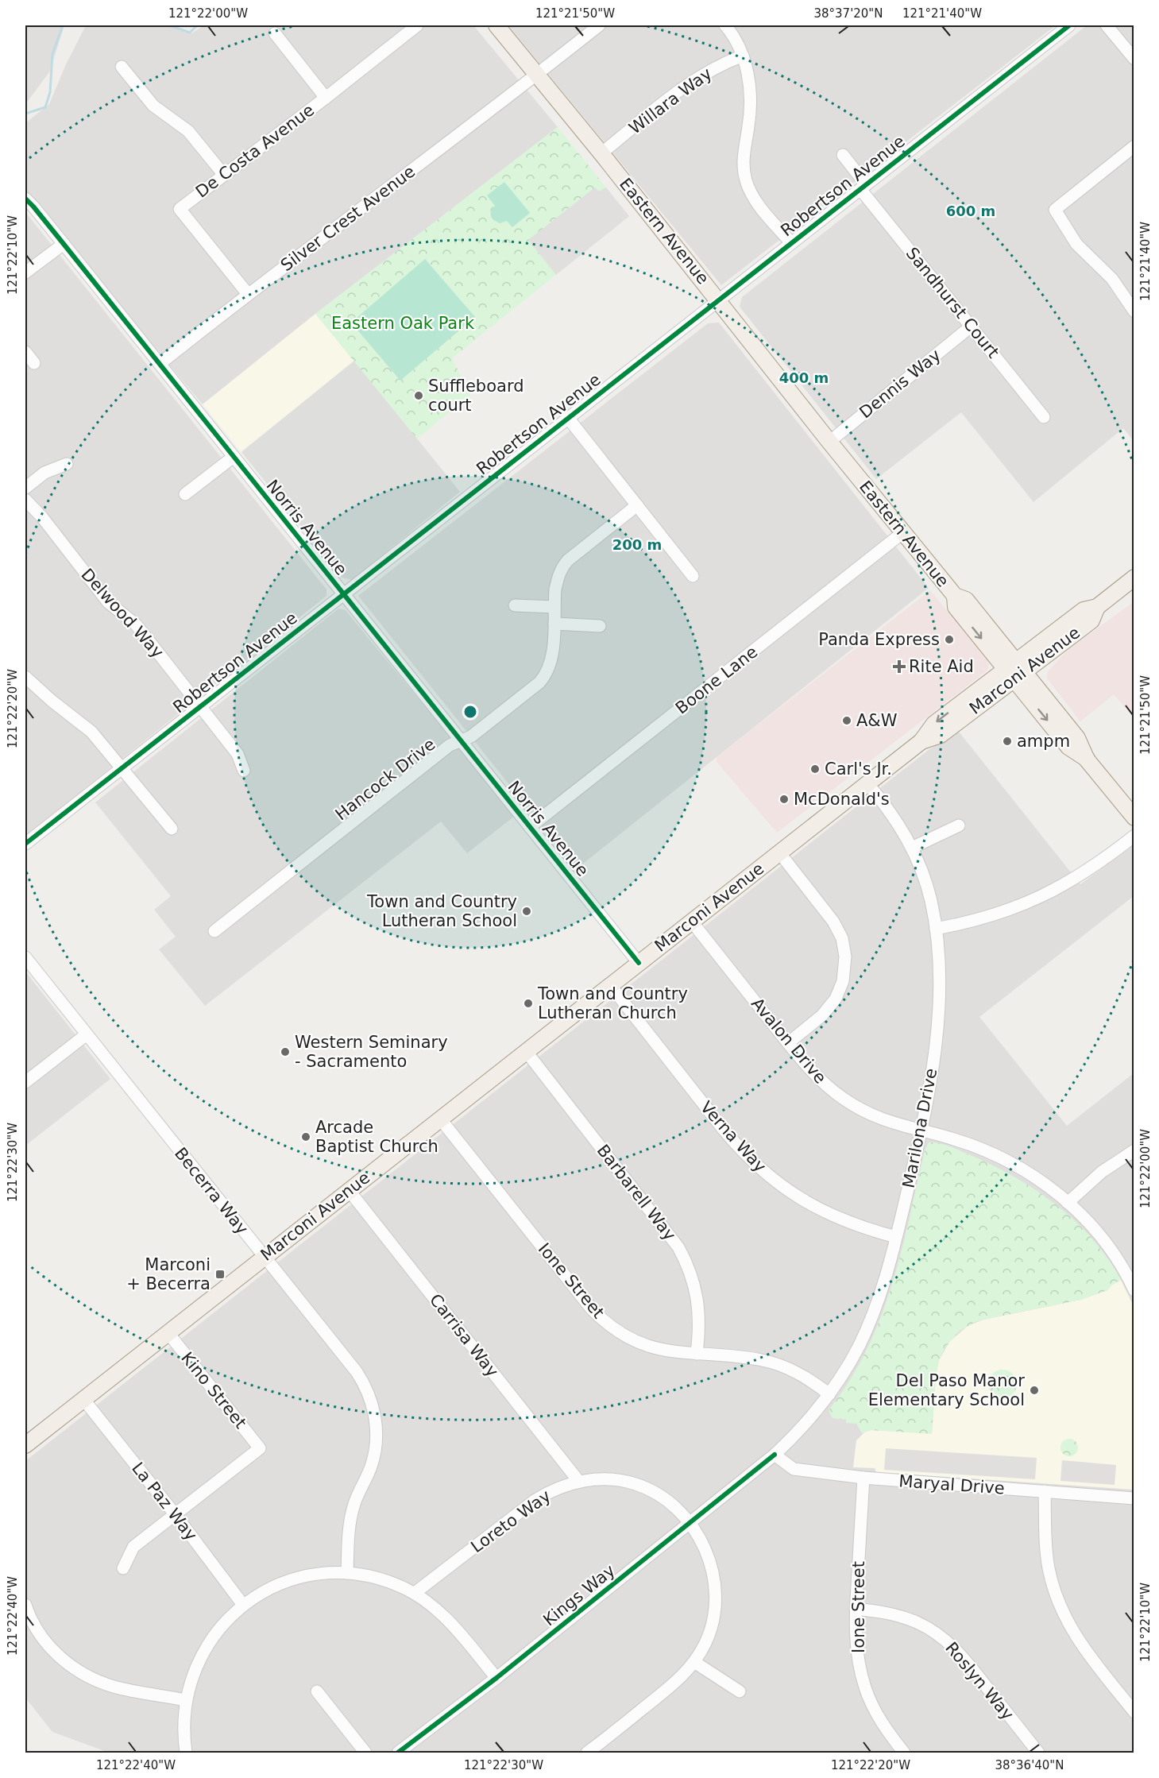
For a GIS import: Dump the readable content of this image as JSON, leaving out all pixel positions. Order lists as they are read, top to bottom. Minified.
{"streets":{"main road":["Eastern Avenue","Marconi Avenue"],"street":["Willara Way","De Costa Avenue","Robertson Avenue","Silver Crest Avenue","Sandhurst Court","Dennis Way","Norris Avenue","Delwood Way","Boone Lane","Hancock Drive","Avalon Drive","Marilona Drive","Verna Way","Becerra Way","Barbarell Way","Ione Street","Carrisa Way","Kino Street","Maryal Drive","La Paz Way","Loreto Way","Kings Way","Roslyn Way"]},"crossings":[["Willara Way","Eastern Avenue"],["De Costa Avenue","Silver Crest Avenue"],["Robertson Avenue","Eastern Avenue"],["Robertson Avenue","Sandhurst Court"],["Robertson Avenue","Norris Avenue"],["Robertson Avenue","Delwood Way"],["Silver Crest Avenue","Eastern Avenue"],["Silver Crest Avenue","Norris Avenue"],["Eastern Avenue","Dennis Way"],["Eastern Avenue","Marconi Avenue"],["Eastern Avenue","Boone Lane"],["Sandhurst Court","Dennis Way"],["Norris Avenue","Marconi Avenue"],["Norris Avenue","Boone Lane"],["Norris Avenue","Hancock Drive"],["Marconi Avenue","Avalon Drive"],["Marconi Avenue","Marilona Drive"],["Marconi Avenue","Verna Way"],["Marconi Avenue","Becerra Way"],["Marconi Avenue","Barbarell Way"],["Marconi Avenue","Ione Street"],["Marconi Avenue","Carrisa Way"],["Marconi Avenue","Kino Street"],["Marconi Avenue","La Paz Way"],["Avalon Drive","Marilona Drive"],["Marilona Drive","Verna Way"],["Marilona Drive","Ione Street"],["Marilona Drive","Maryal Drive"],["Marilona Drive","Kings Way"],["Barbarell Way","Ione Street"],["Ione Street","Maryal Drive"],["Ione Street","Roslyn Way"],["Carrisa Way","Loreto Way"],["Kino Street","La Paz Way"],["Maryal Drive","Kings Way"],["Loreto Way","Kings Way"]],"parks":["Eastern Oak Park"],"places":{"other":["Suffleboard court","Panda Express","A&W","ampm","Carl's Jr.","McDonald's","Town and Country Lutheran School","Town and Country Lutheran Church","Western Seminary - Sacramento","Arcade Baptist Church","Del Paso Manor Elementary School"],"health":["Rite Aid"],"transit":["Marconi + Becerra"]},"coordinates":["121°22'00\"W","121°21'50\"W","38°37'20\"N","121°21'40\"W","121°22'10\"W","121°22'20\"W","121°22'30\"W","121°22'40\"W","38°36'40\"N"],"rings":["600 m","400 m","200 m"]}
